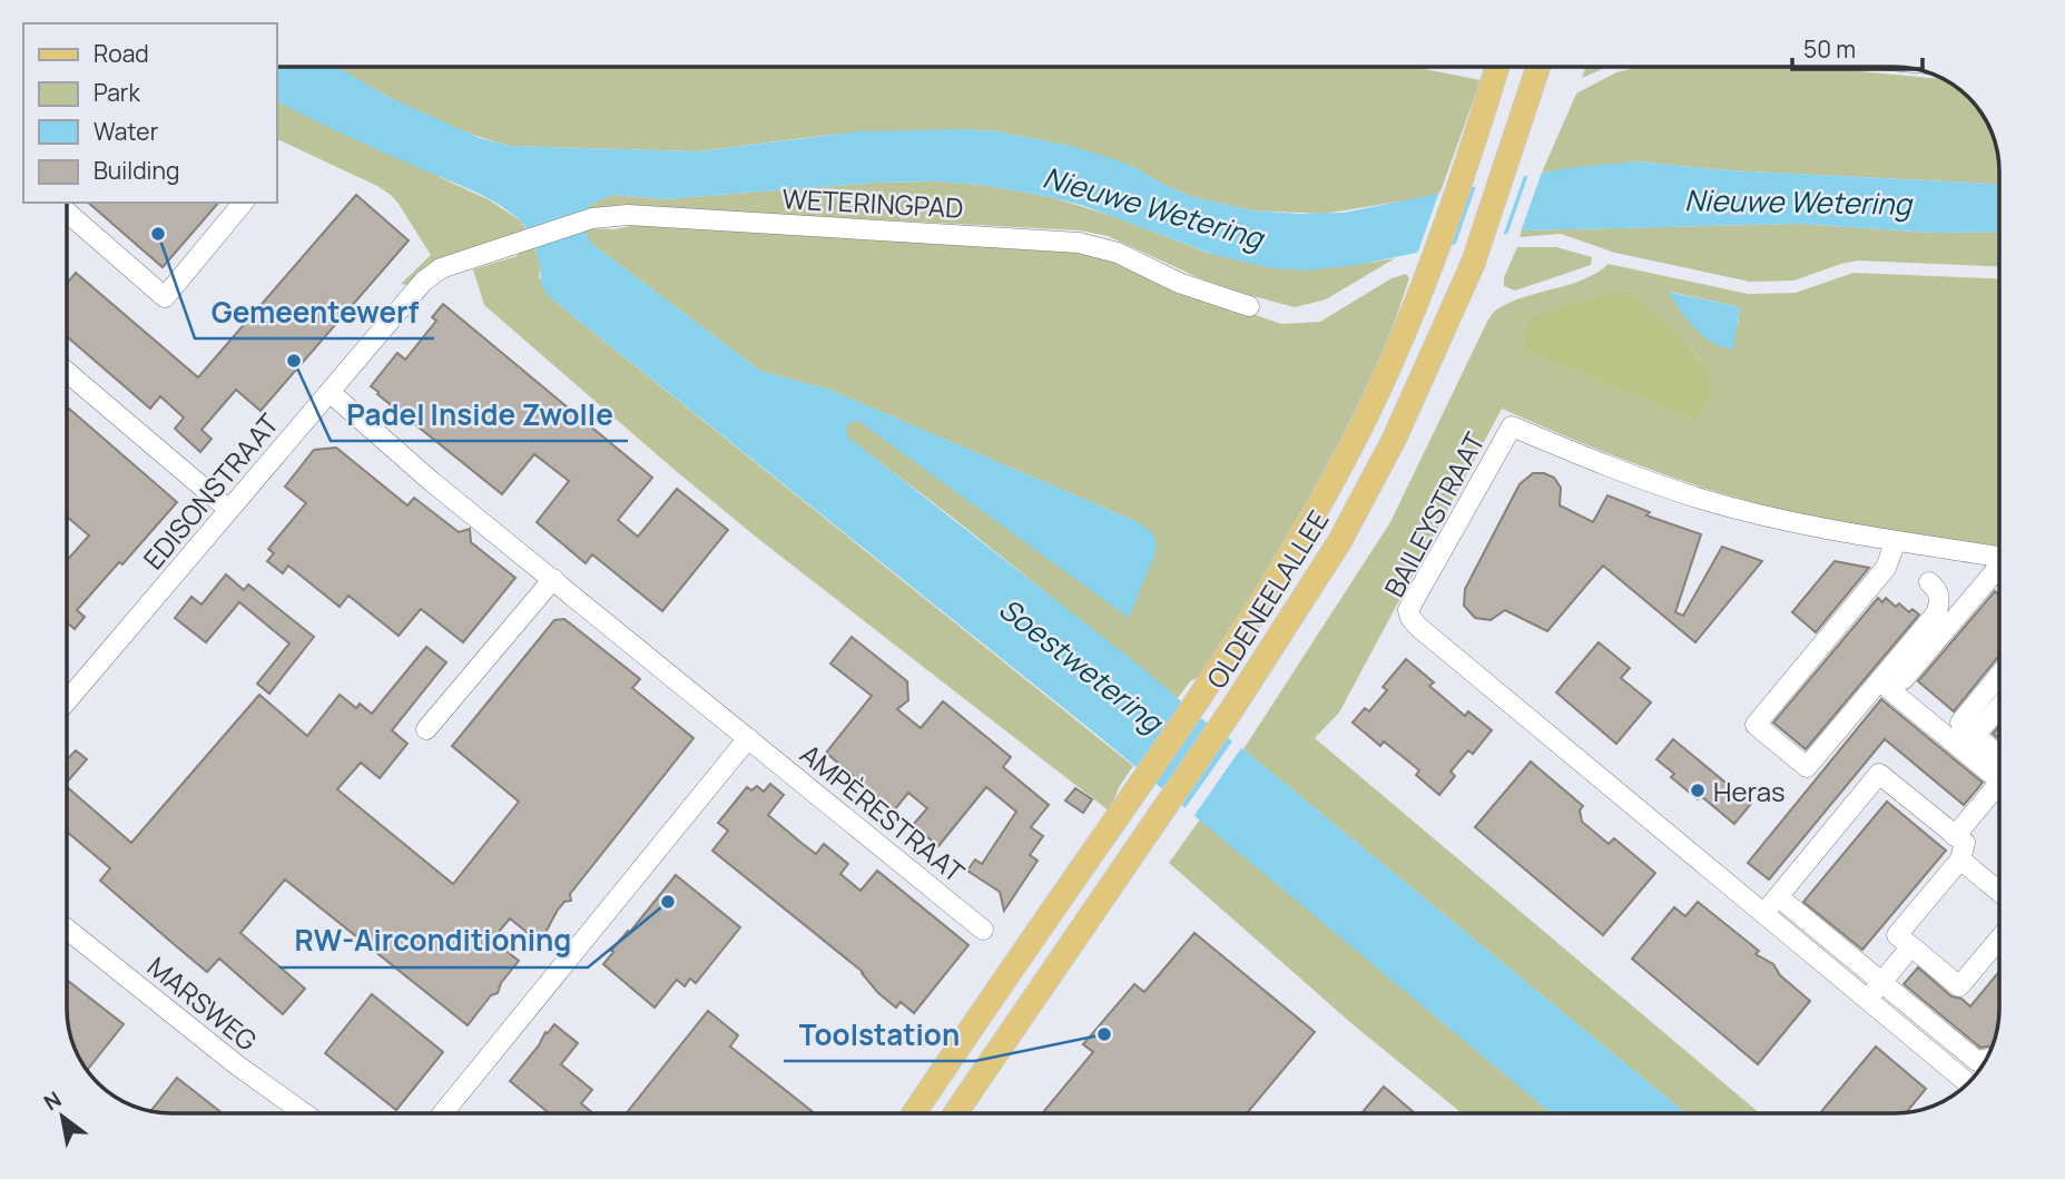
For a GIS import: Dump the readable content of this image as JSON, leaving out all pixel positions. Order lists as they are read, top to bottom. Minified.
{"streets":{"main road":["OLDENEELALLEE"],"street":["WETERINGPAD","EDISONSTRAAT","BAILEYSTRAAT","AMPÈRESTRAAT","MARSWEG"]},"crossings":[["WETERINGPAD","EDISONSTRAAT"],["EDISONSTRAAT","AMPÈRESTRAAT"]],"water":["Nieuwe Wetering","Soestwetering"],"places":["Gemeentewerf","Padel Inside Zwolle","Heras","RW-Airconditioning","Toolstation"],"legend":["Road","Park","Water","Building"],"scale_bar":"50 m","north":"top left"}
